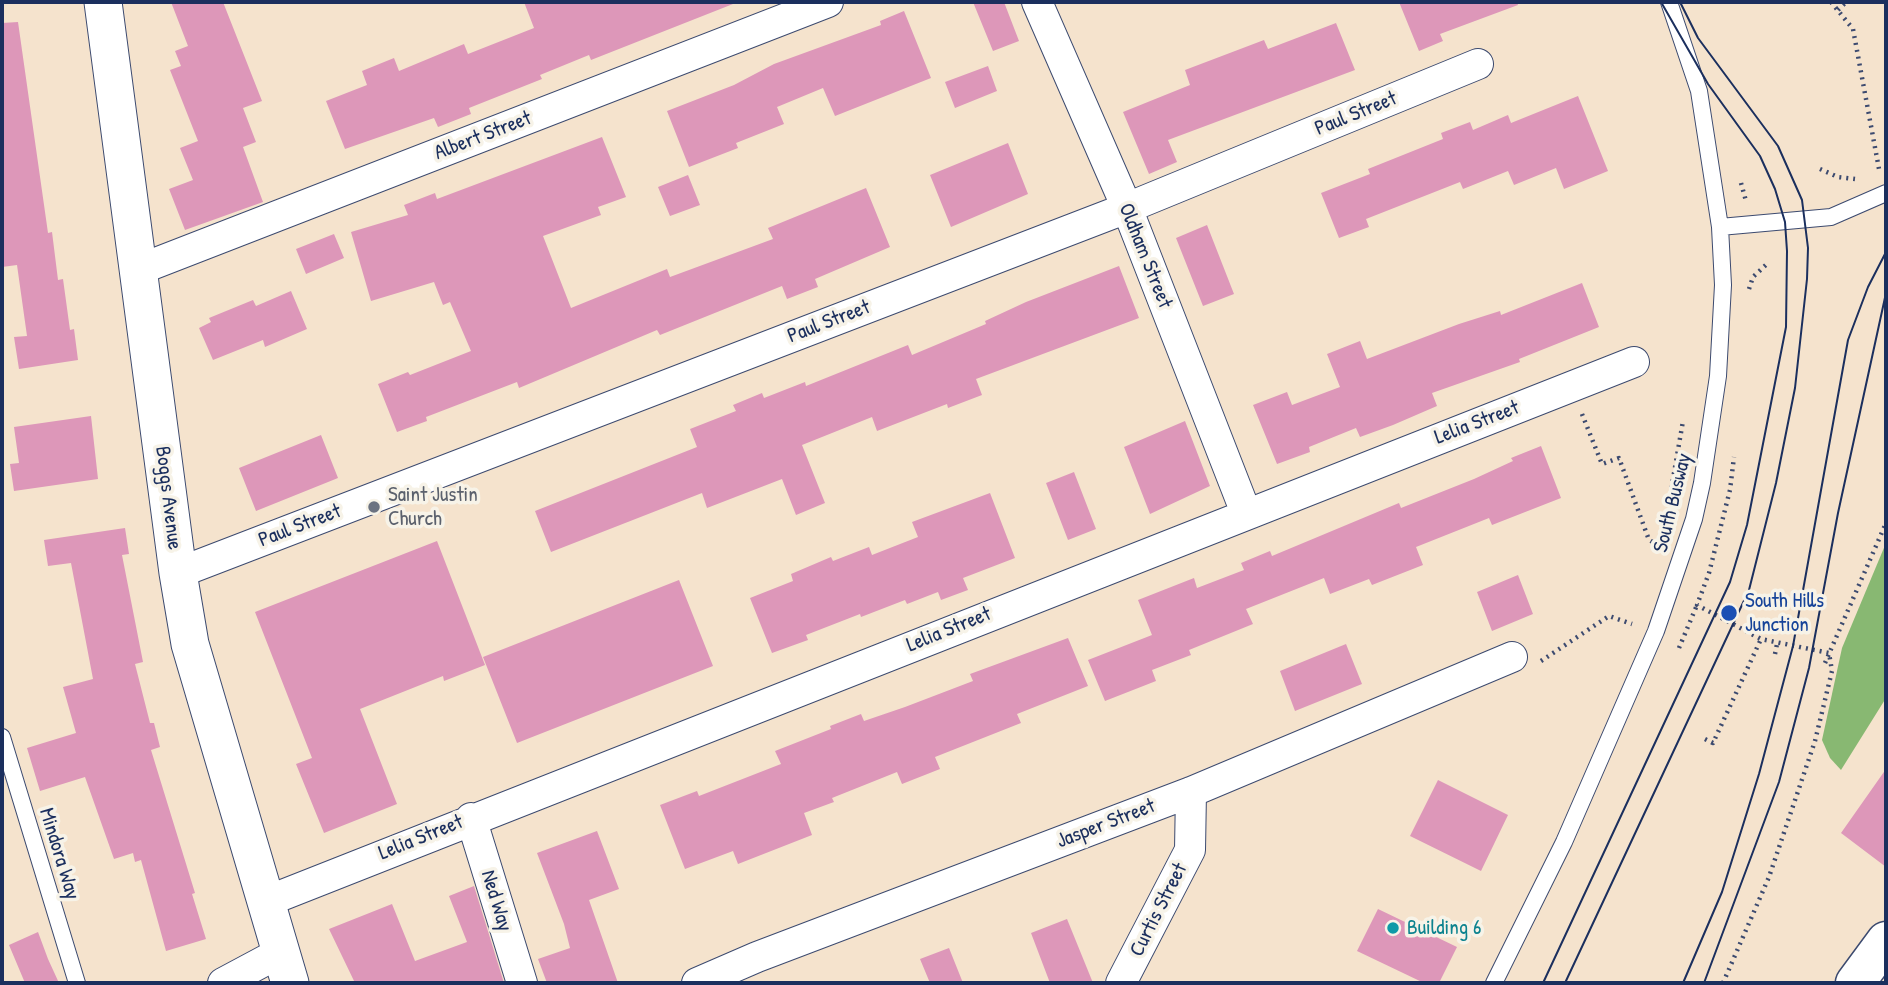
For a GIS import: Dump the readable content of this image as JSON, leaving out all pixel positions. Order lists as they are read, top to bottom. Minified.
{"streets":{"street":["Paul Street","Albert Street","Oldham Street","Lelia Street","Boggs Avenue","Jasper Street","Ned Way","Curtis Street"],"lane":["South Busway","Mindora Way"]},"crossings":[["Paul Street","Oldham Street"],["Paul Street","Boggs Avenue"],["Albert Street","Boggs Avenue"],["Oldham Street","Lelia Street"],["Lelia Street","Boggs Avenue"],["Lelia Street","Ned Way"],["Jasper Street","Curtis Street"]],"places":["Saint Justin Church","South Hills Junction","Building 6"]}
